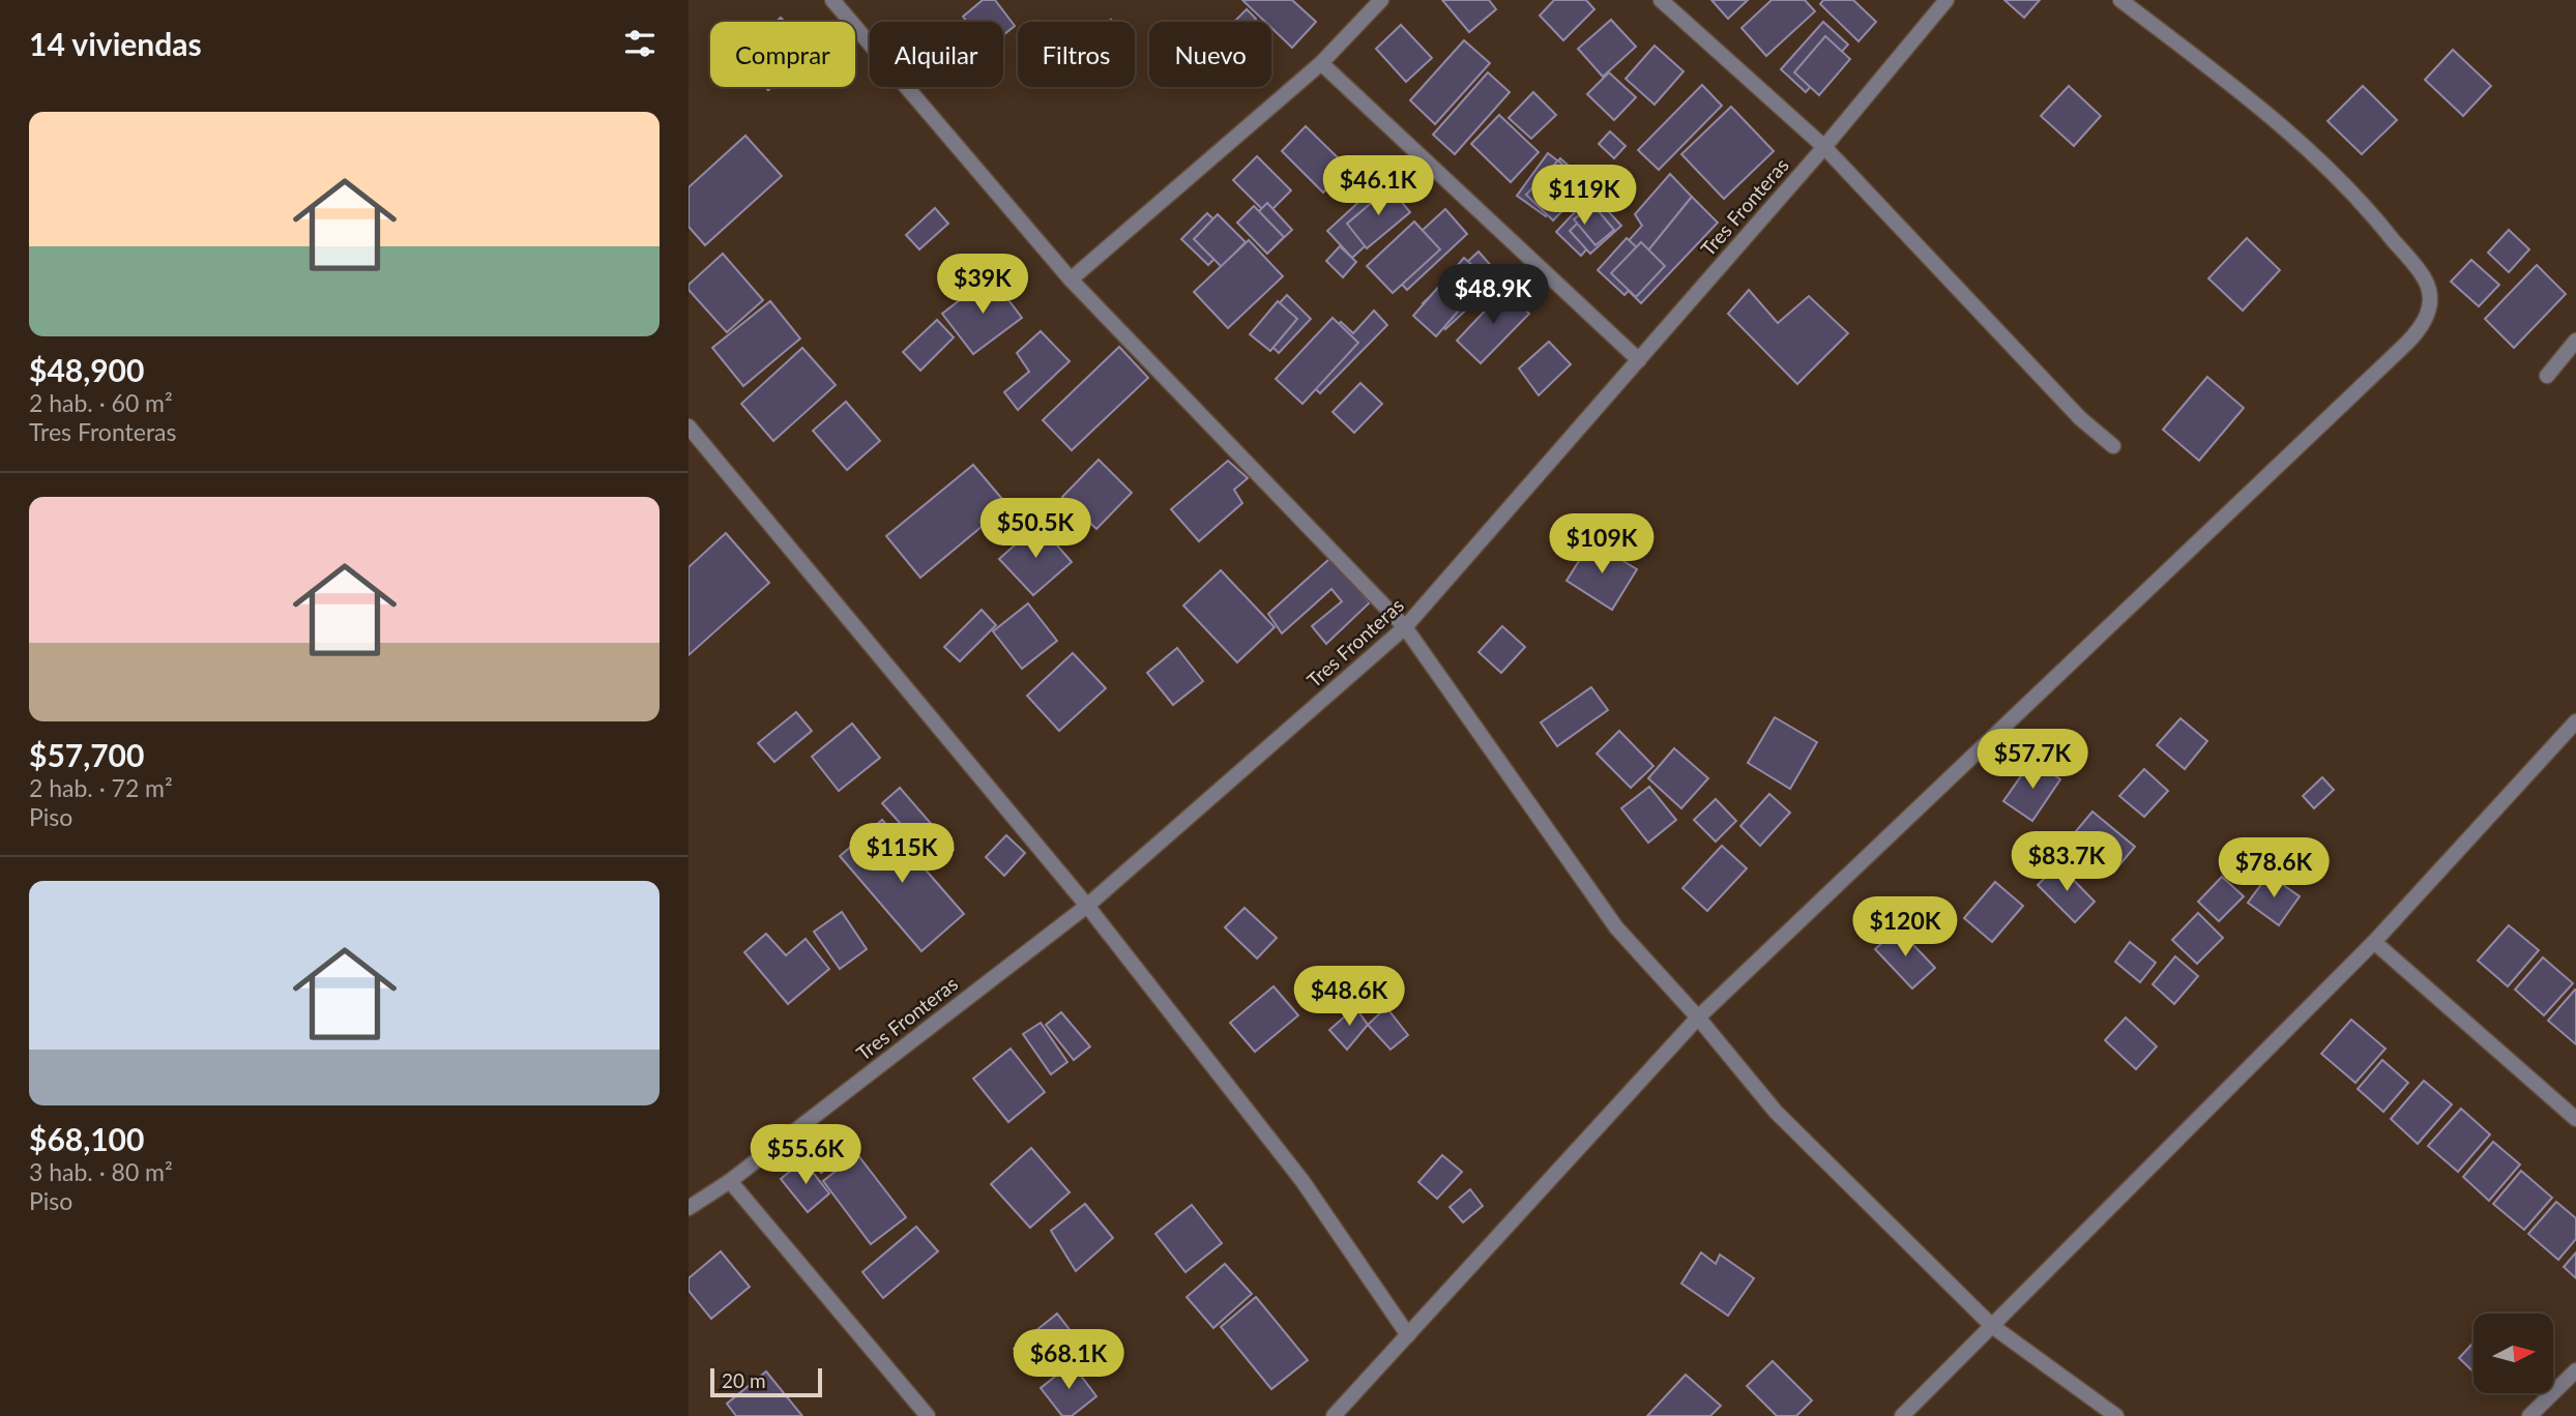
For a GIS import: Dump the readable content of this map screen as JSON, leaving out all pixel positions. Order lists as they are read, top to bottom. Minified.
{"streets":{"street":["Tres Fronteras"]},"scale_bar":"20 m","north":"right","page":{"heading":"14 viviendas","chip":["Comprar","Alquilar","Filtros","Nuevo"],"list":[{"name":"$48,900","note":"2 hab. · 60 m² · Tres Fronteras"},{"name":"$57,700","note":"2 hab. · 72 m² · Piso"},{"name":"$68,100","note":"3 hab. · 80 m² · Piso"}],"price":["$46.1K","$119K","$39K","$48.9K","$50.5K","$109K","$57.7K","$115K","$83.7K","$78.6K","$120K","$48.6K","$55.6K","$68.1K"],"scale":"20 m"}}
